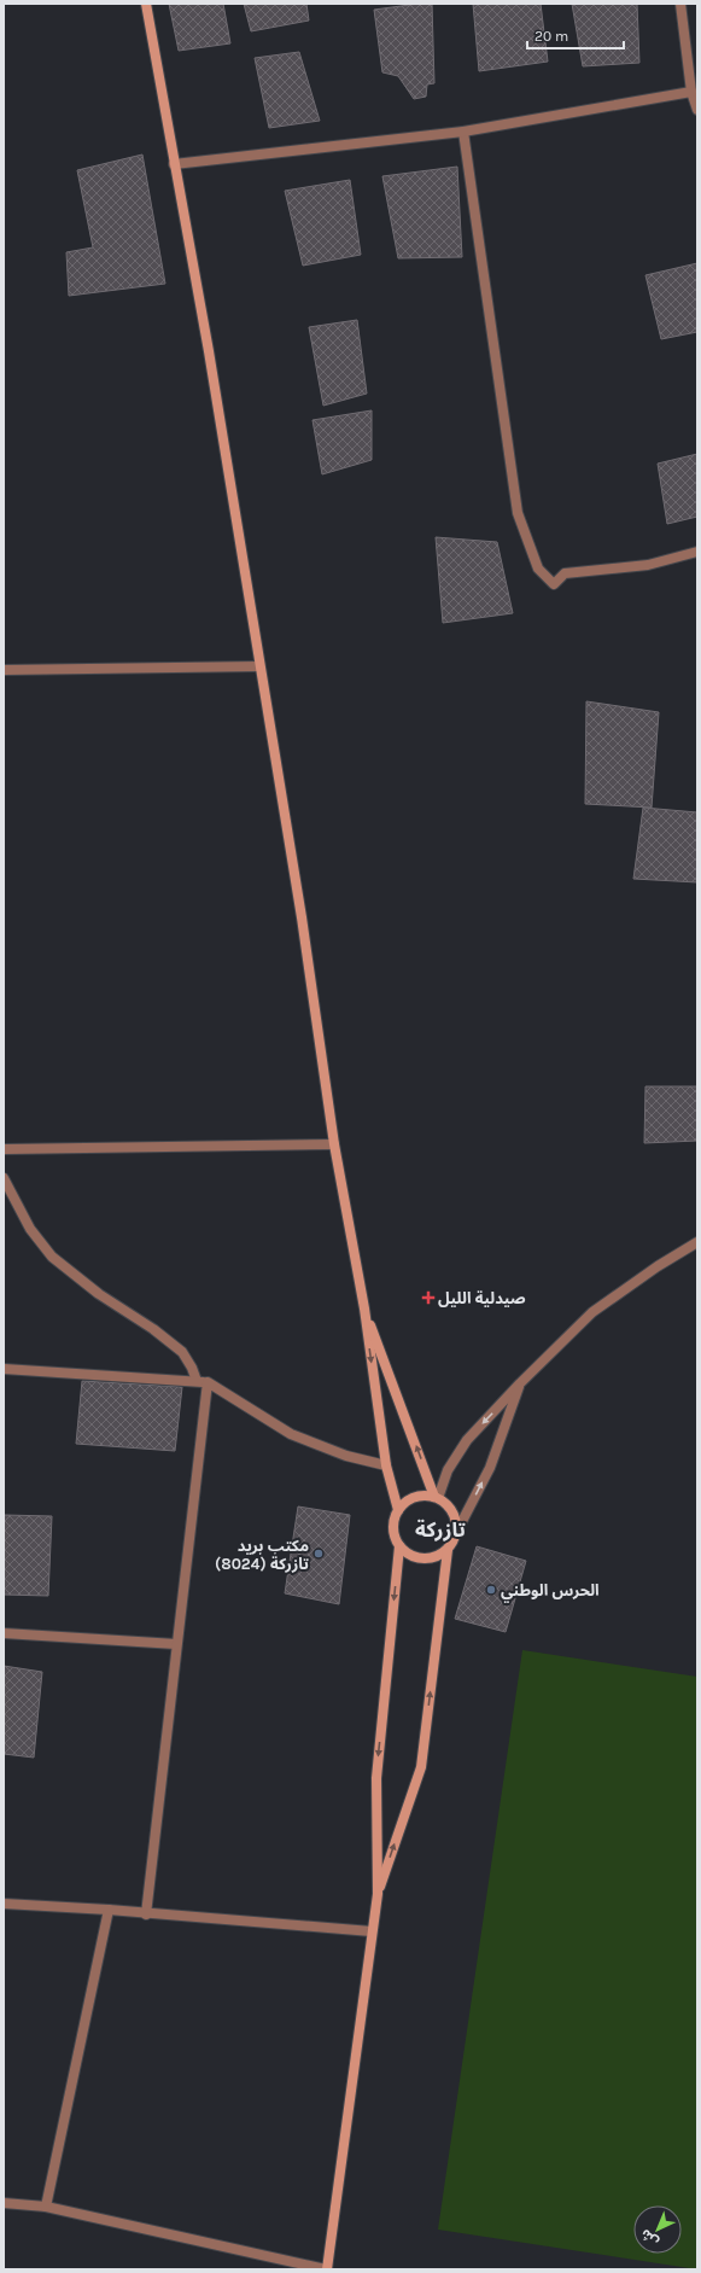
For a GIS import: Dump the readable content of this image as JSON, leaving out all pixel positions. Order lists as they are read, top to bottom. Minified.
{"districts":["تازركة"],"places":{"health":["صيدلية الليل"],"other":["مكتب بريد تازركة (8024)","الحرس الوطني"]},"scale_bar":"20 m","north":"bottom left"}
